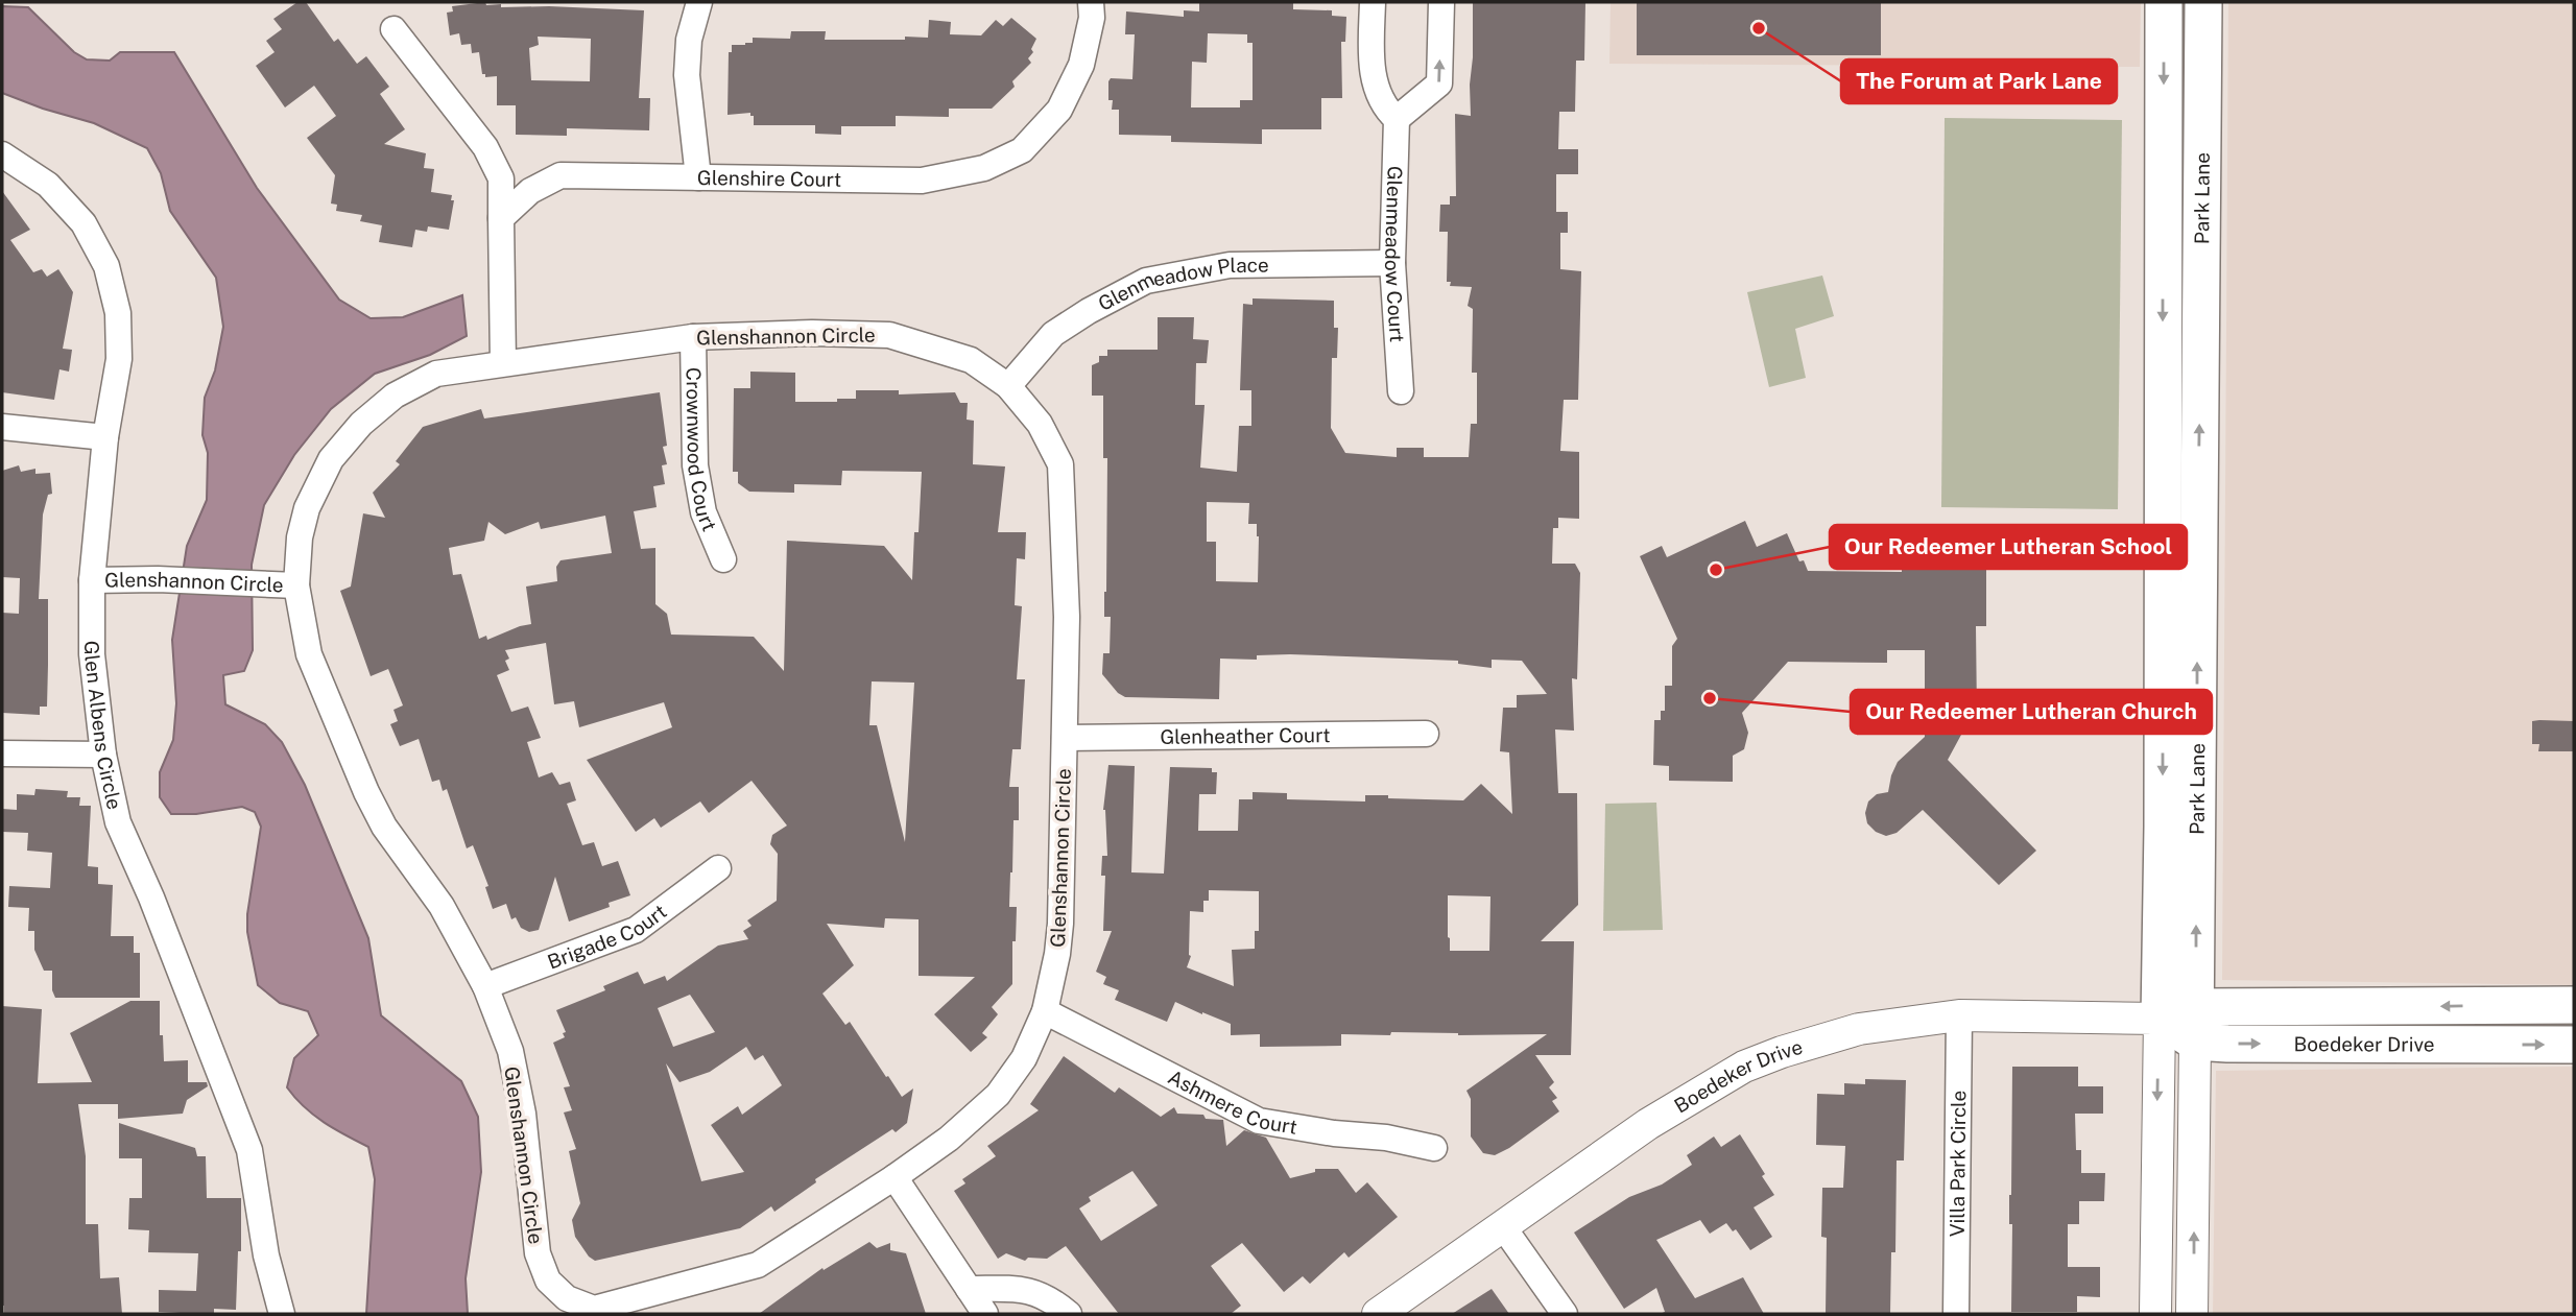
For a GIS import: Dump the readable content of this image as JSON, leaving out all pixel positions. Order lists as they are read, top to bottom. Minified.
{"streets":{"main road":["Park Lane","Boedeker Drive"],"street":["Glenshire Court","Glenmeadow Court","Glenmeadow Place","Glenshannon Circle","Crownwood Court","Glen Albens Circle","Glenheather Court","Brigade Court","Ashmere Court","Villa Park Circle"]},"crossings":[["Park Lane","Boedeker Drive"],["Glenmeadow Court","Glenmeadow Place"],["Glenmeadow Place","Glenshannon Circle"],["Glenshannon Circle","Crownwood Court"],["Glenshannon Circle","Glen Albens Circle"],["Glenshannon Circle","Glenheather Court"],["Glenshannon Circle","Brigade Court"],["Glenshannon Circle","Ashmere Court"],["Boedeker Drive","Villa Park Circle"]],"places":["The Forum at Park Lane","Our Redeemer Lutheran School","Our Redeemer Lutheran Church"]}
